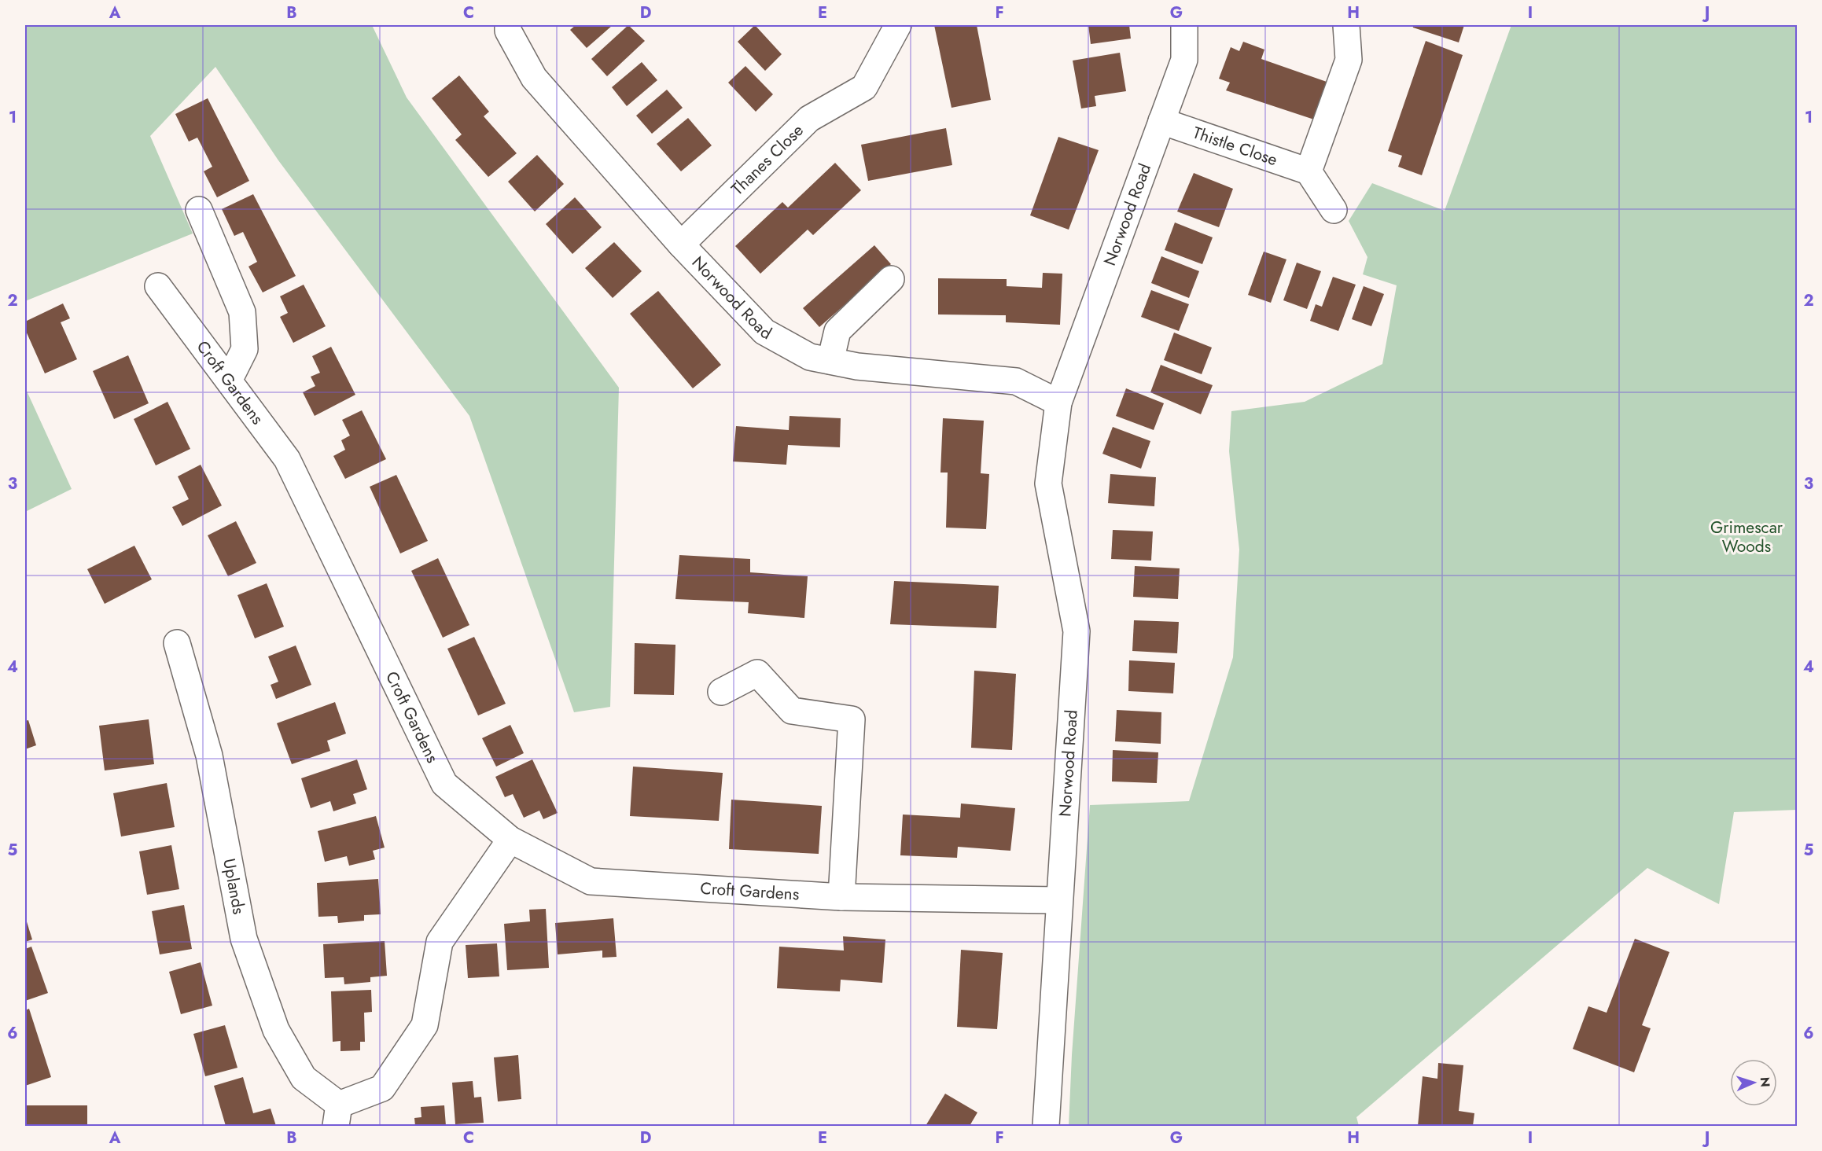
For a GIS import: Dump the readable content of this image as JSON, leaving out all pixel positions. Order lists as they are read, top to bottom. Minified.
{"streets":{"street":["Thistle Close","Thanes Close","Norwood Road","Croft Gardens","Uplands"]},"crossings":[["Thistle Close","Norwood Road"],["Thanes Close","Norwood Road"],["Norwood Road","Croft Gardens"],["Croft Gardens","Uplands"]],"parks":["Grimescar Woods"],"north":"right","grid":{"columns":["A","B","C","D","E","F","G","H","I","J"],"rows":["1","2","3","4","5","6"]}}
